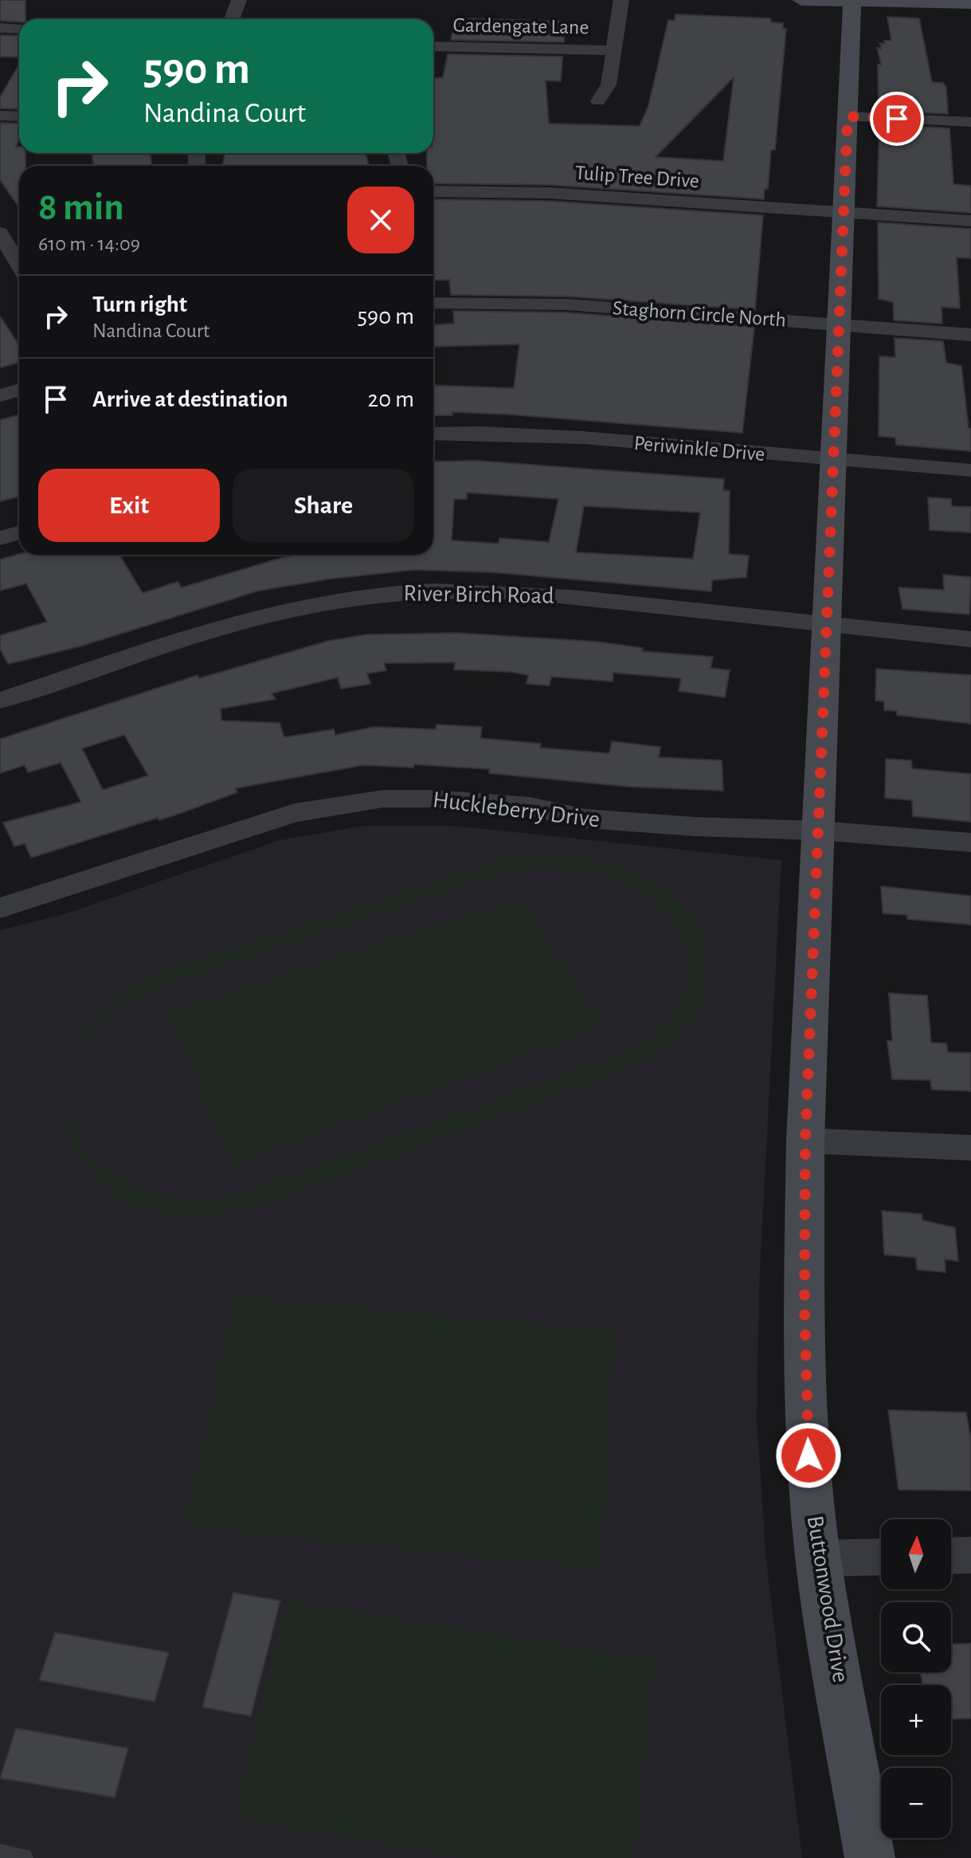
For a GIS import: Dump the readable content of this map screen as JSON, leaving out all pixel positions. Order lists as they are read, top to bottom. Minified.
{"streets":{"street":["Gardengate Lane","Tulip Tree Drive","Staghorn Circle North","Periwinkle Drive","River Birch Road","Huckleberry Drive","Buttonwood Drive"]},"crossings":[["Tulip Tree Drive","Buttonwood Drive"],["Staghorn Circle North","Buttonwood Drive"],["Periwinkle Drive","Buttonwood Drive"],["River Birch Road","Buttonwood Drive"],["Huckleberry Drive","Buttonwood Drive"]],"north":"top","page":{"turn":["590 m","Nandina Court"],"heading":["8 min","610 m · 14:09"],"list":[{"name":"Turn right","note":"Nandina Court","value":"590 m"},{"name":"Arrive at destination","value":"20 m"}],"buttons":["Exit","Share"],"map_buttons":["+","−"]}}
